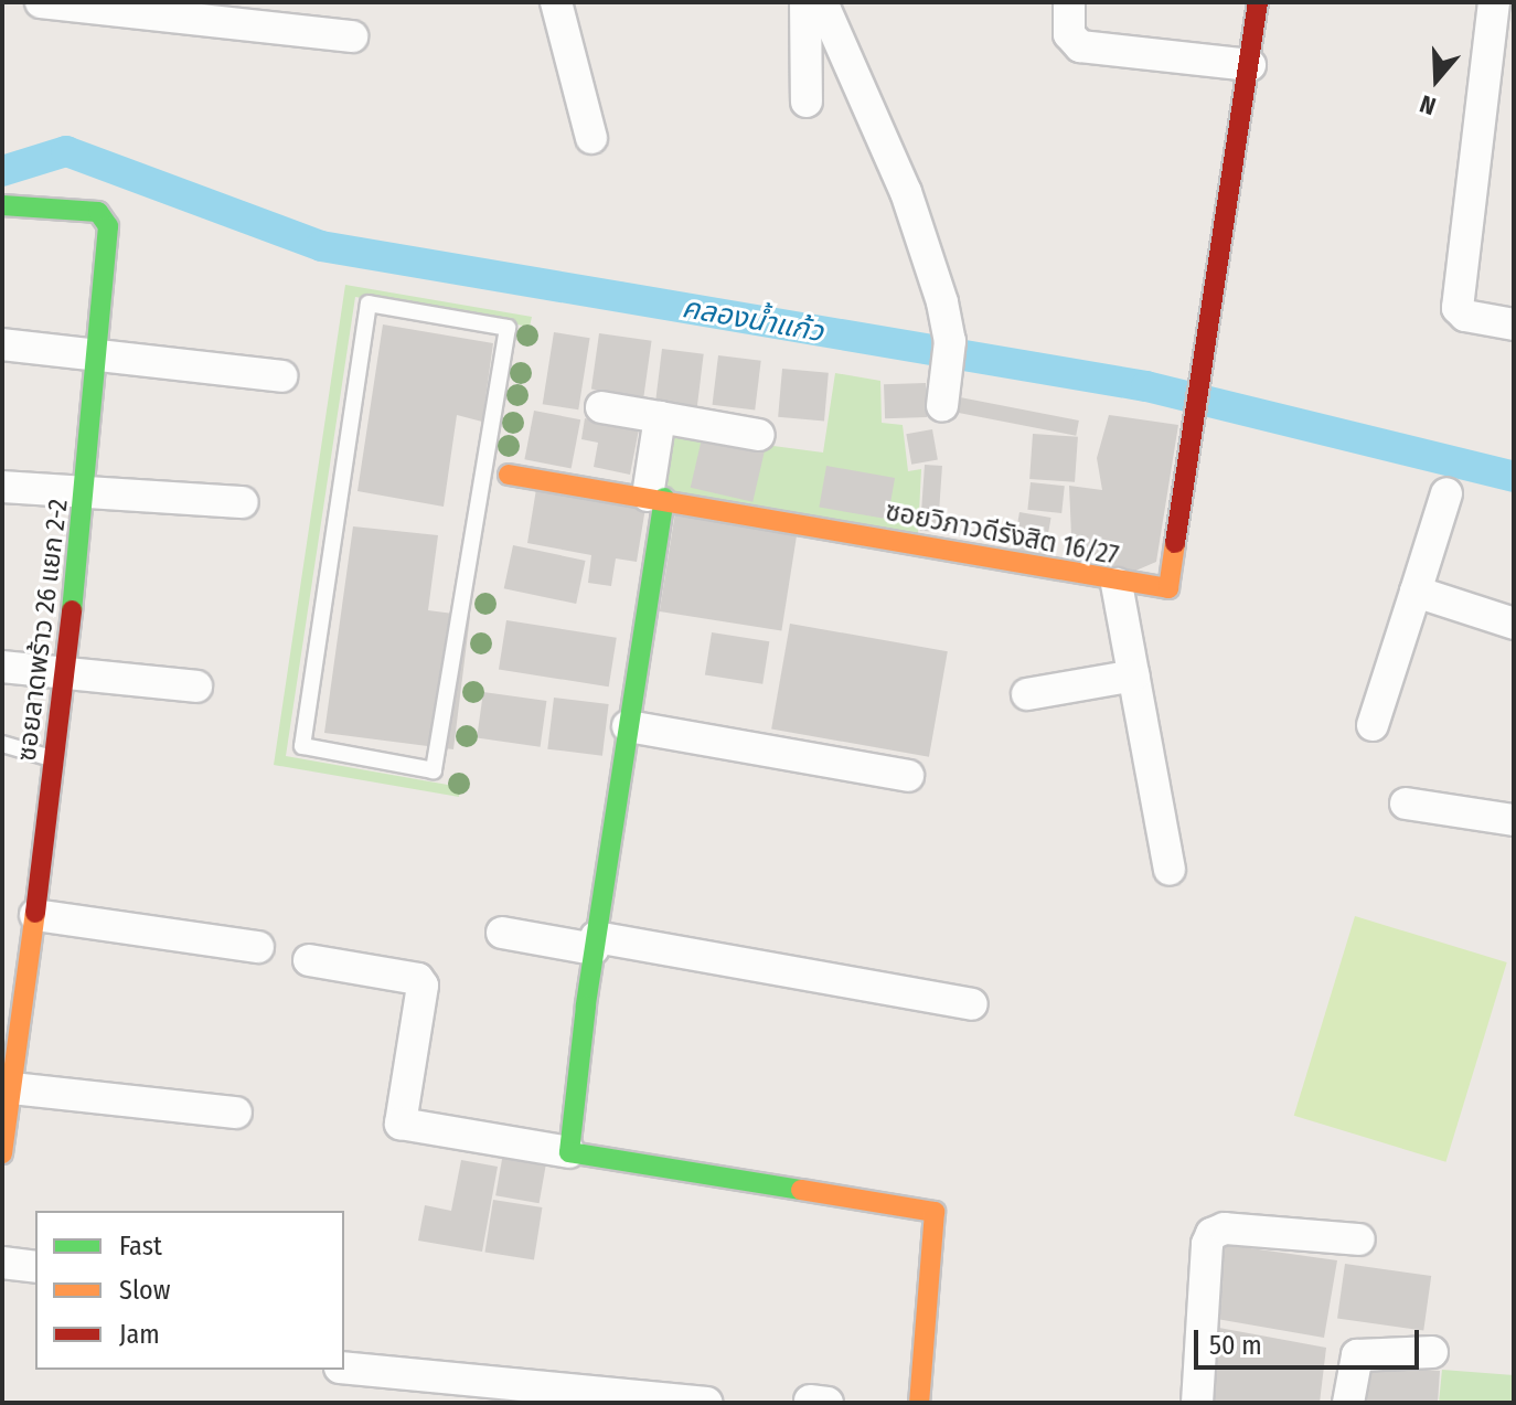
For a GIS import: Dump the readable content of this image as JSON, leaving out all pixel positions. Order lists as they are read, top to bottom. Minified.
{"streets":{"street":["ซอยวิภาวดีรังสิต 16/27","ซอยลาดพร้าว 26 แยก 2-2"]},"water":["คลองน้ำแก้ว"],"legend":["Fast","Slow","Jam"],"scale_bar":"50 m","north":"bottom"}
